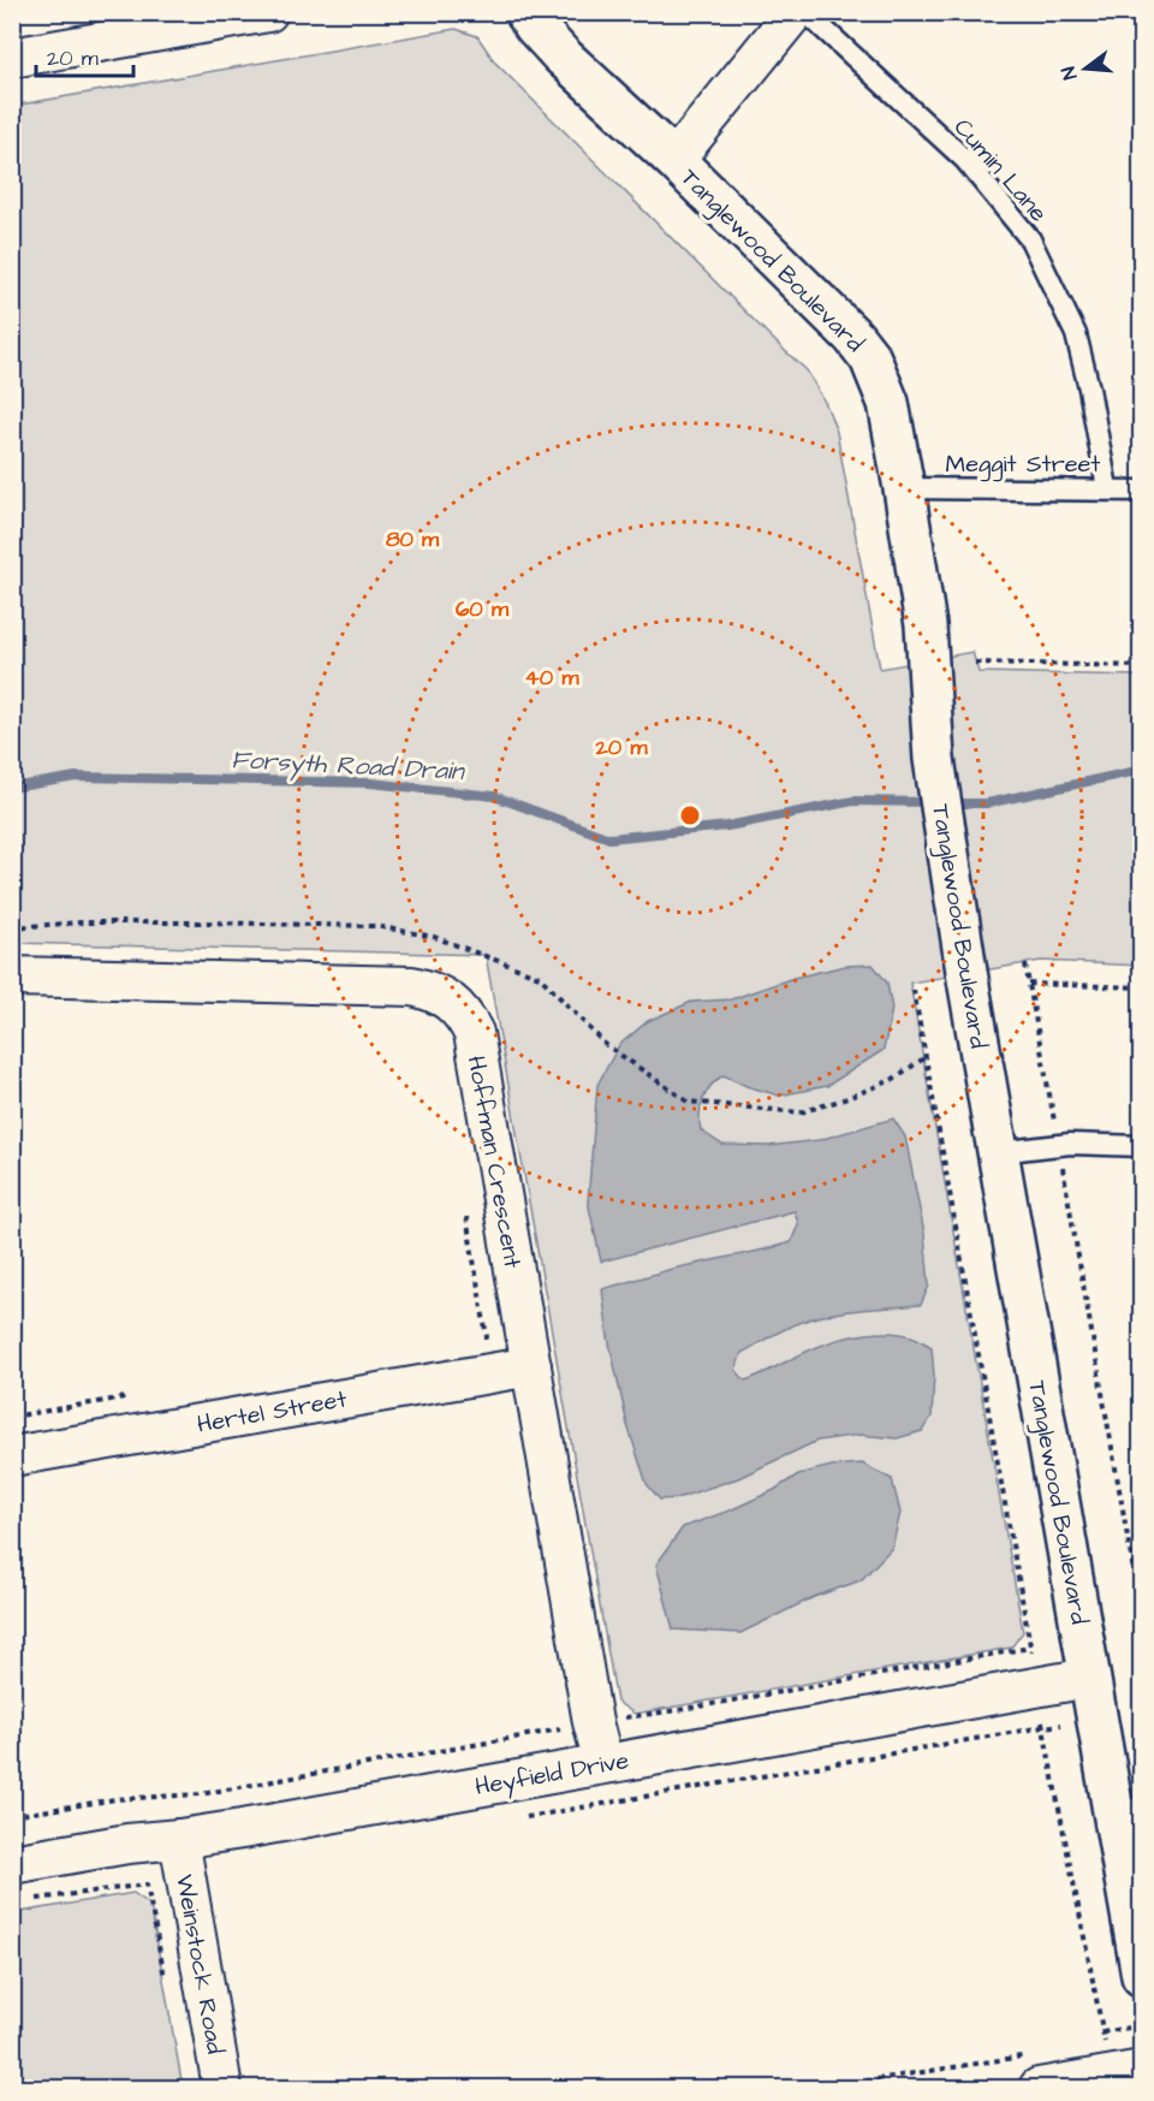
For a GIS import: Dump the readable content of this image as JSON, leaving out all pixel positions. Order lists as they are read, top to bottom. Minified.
{"streets":{"street":["Tanglewood Boulevard","Hoffman Crescent","Hertel Street","Heyfield Drive","Weinstock Road"],"lane":["Cumin Lane","Meggit Street"]},"crossings":[["Cumin Lane","Meggit Street"],["Tanglewood Boulevard","Meggit Street"],["Tanglewood Boulevard","Heyfield Drive"],["Hoffman Crescent","Hertel Street"],["Hoffman Crescent","Heyfield Drive"],["Heyfield Drive","Weinstock Road"]],"water":["Forsyth Road Drain"],"scale_bar":"20 m","north":"left","rings":["80 m","60 m","40 m","20 m"]}
